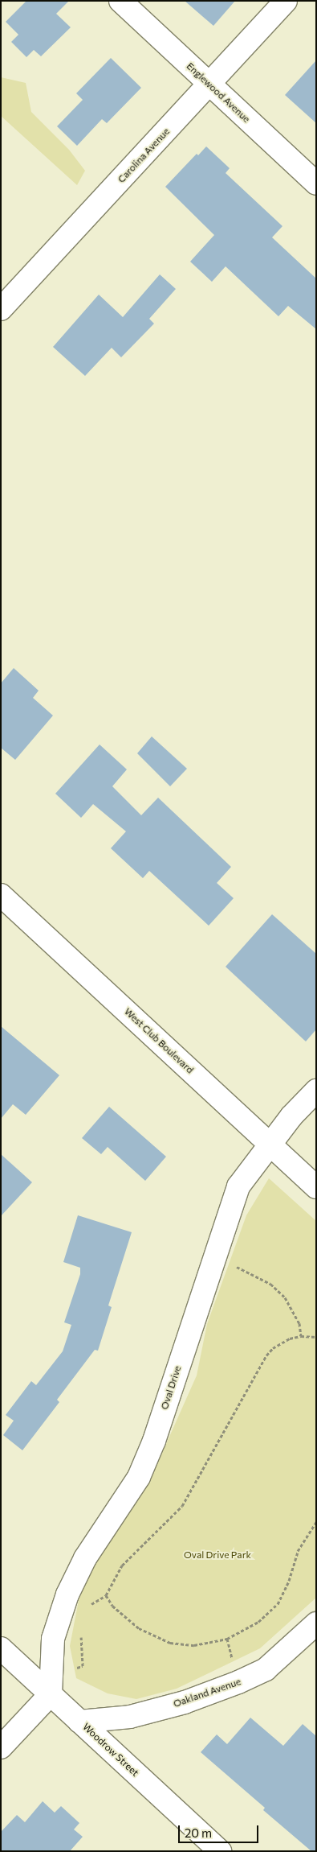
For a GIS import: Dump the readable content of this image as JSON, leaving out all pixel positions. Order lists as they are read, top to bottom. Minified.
{"streets":{"street":["Englewood Avenue","Carolina Avenue","West Club Boulevard","Oval Drive","Oakland Avenue","Woodrow Street"]},"crossings":[["Englewood Avenue","Carolina Avenue"],["West Club Boulevard","Oval Drive"],["Oval Drive","Woodrow Street"],["Oakland Avenue","Woodrow Street"]],"parks":["Oval Drive Park"],"scale_bar":"20 m"}
